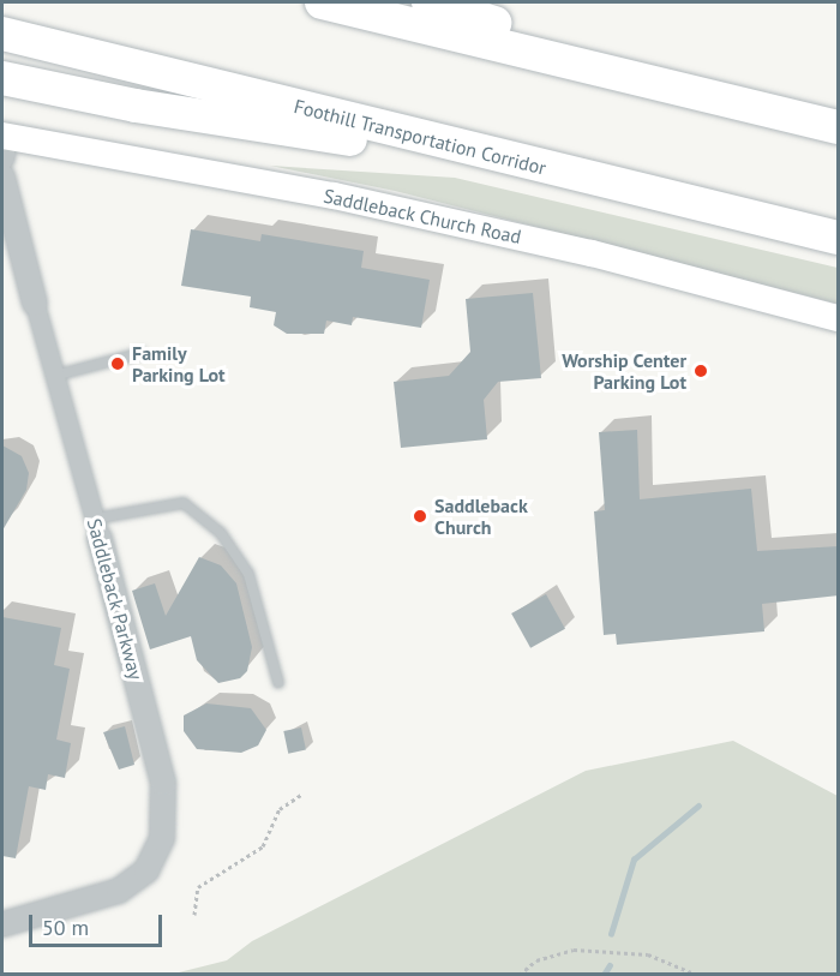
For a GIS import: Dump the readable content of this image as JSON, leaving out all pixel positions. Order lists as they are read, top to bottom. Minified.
{"streets":{"highway":["Foothill Transportation Corridor"],"main road":["Saddleback Church Road"],"street":["Saddleback Parkway"]},"places":["Family Parking Lot","Worship Center Parking Lot","Saddleback Church"],"scale_bar":"50 m"}
